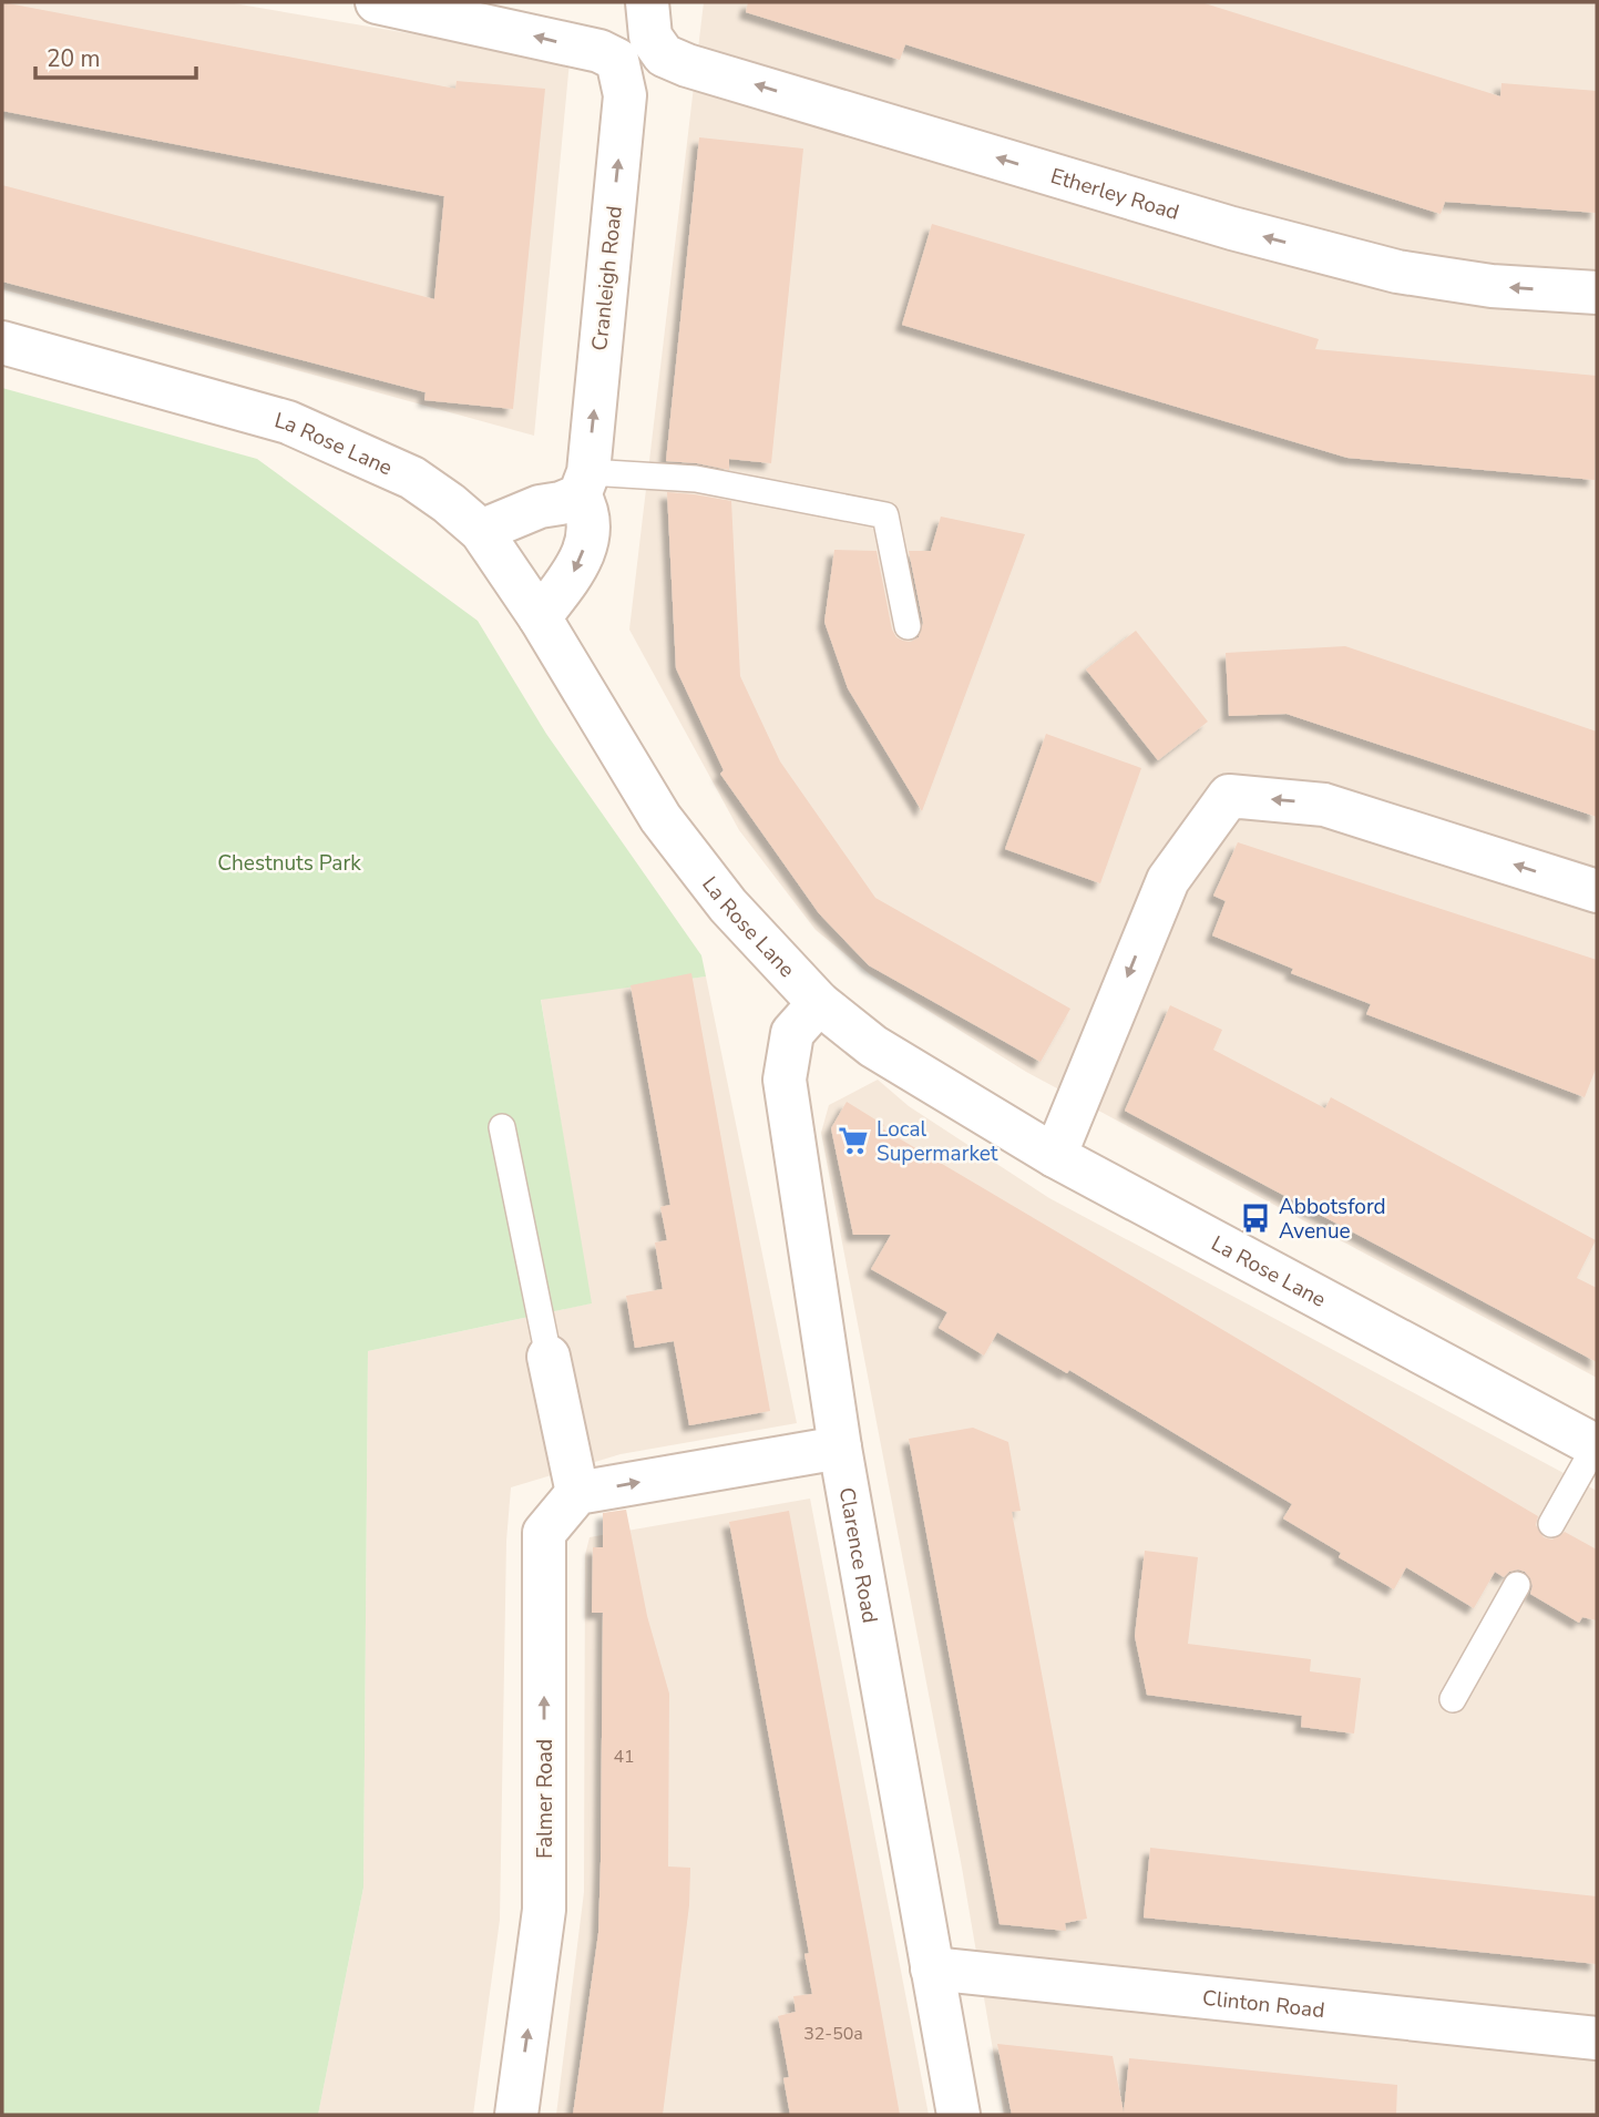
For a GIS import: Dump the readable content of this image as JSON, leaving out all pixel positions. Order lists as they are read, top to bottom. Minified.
{"streets":{"street":["Etherley Road","Cranleigh Road","La Rose Lane","Clarence Road","Falmer Road","Clinton Road"]},"crossings":[["Etherley Road","Cranleigh Road"],["Cranleigh Road","La Rose Lane"],["La Rose Lane","Clarence Road"],["Clarence Road","Clinton Road"]],"one_way":["Etherley Road","Falmer Road"],"parks":["Chestnuts Park"],"places":{"supermarket":["Local Supermarket"],"bus stop":["Abbotsford Avenue"]},"house_numbers":["41","32-50a"],"scale_bar":"20 m"}
